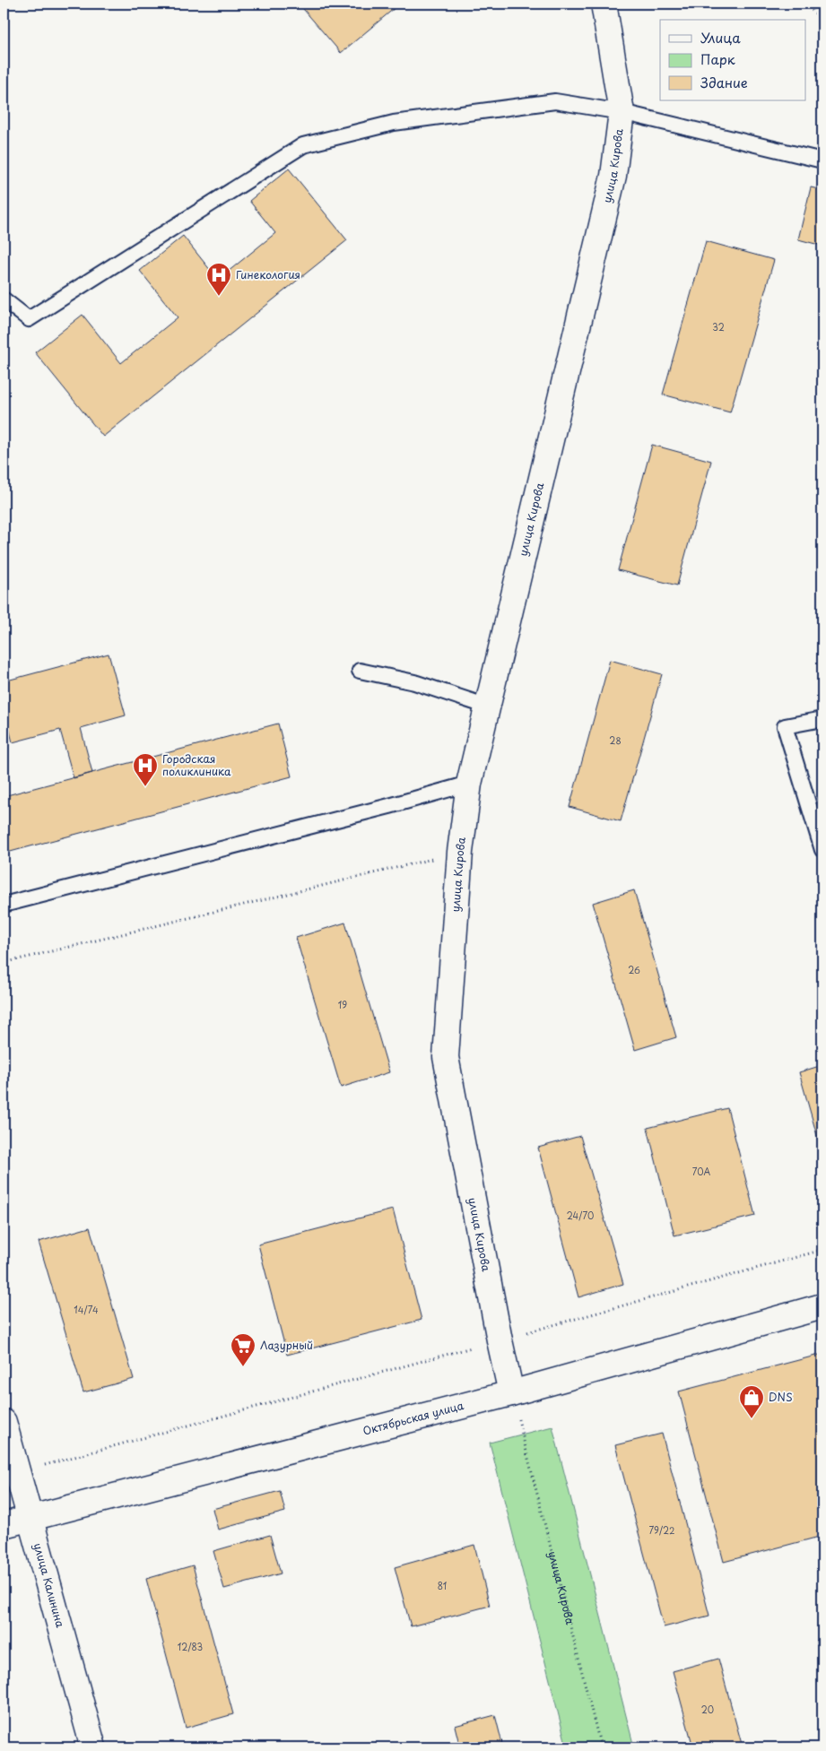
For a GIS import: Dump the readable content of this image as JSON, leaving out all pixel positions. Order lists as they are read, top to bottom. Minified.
{"streets":{"main road":["улица Кирова","Октябрьская улица","улица Калинина"]},"crossings":[["улица Кирова","Октябрьская улица"],["Октябрьская улица","улица Калинина"]],"places":{"hospital":["Гинекология","Городская поликлиника"],"supermarket":["Лазурный"],"shop":["DNS"]},"house_numbers":["32","28","26","19","70А","24/70","14/74","79/22","81","12/83","20"],"legend":["Улица","Парк","Здание"]}
